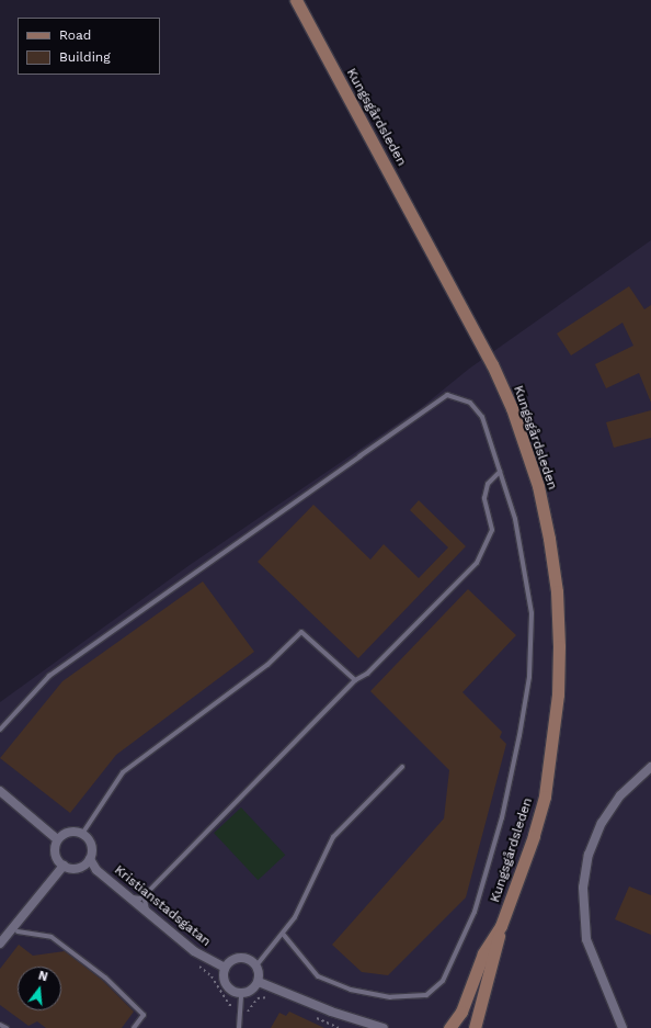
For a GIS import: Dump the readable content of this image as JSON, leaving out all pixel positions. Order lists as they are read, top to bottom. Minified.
{"streets":{"main road":["Kungsgårdsleden"],"street":["Kristianstadsgatan"]},"legend":["Road","Building"],"north":"top"}
